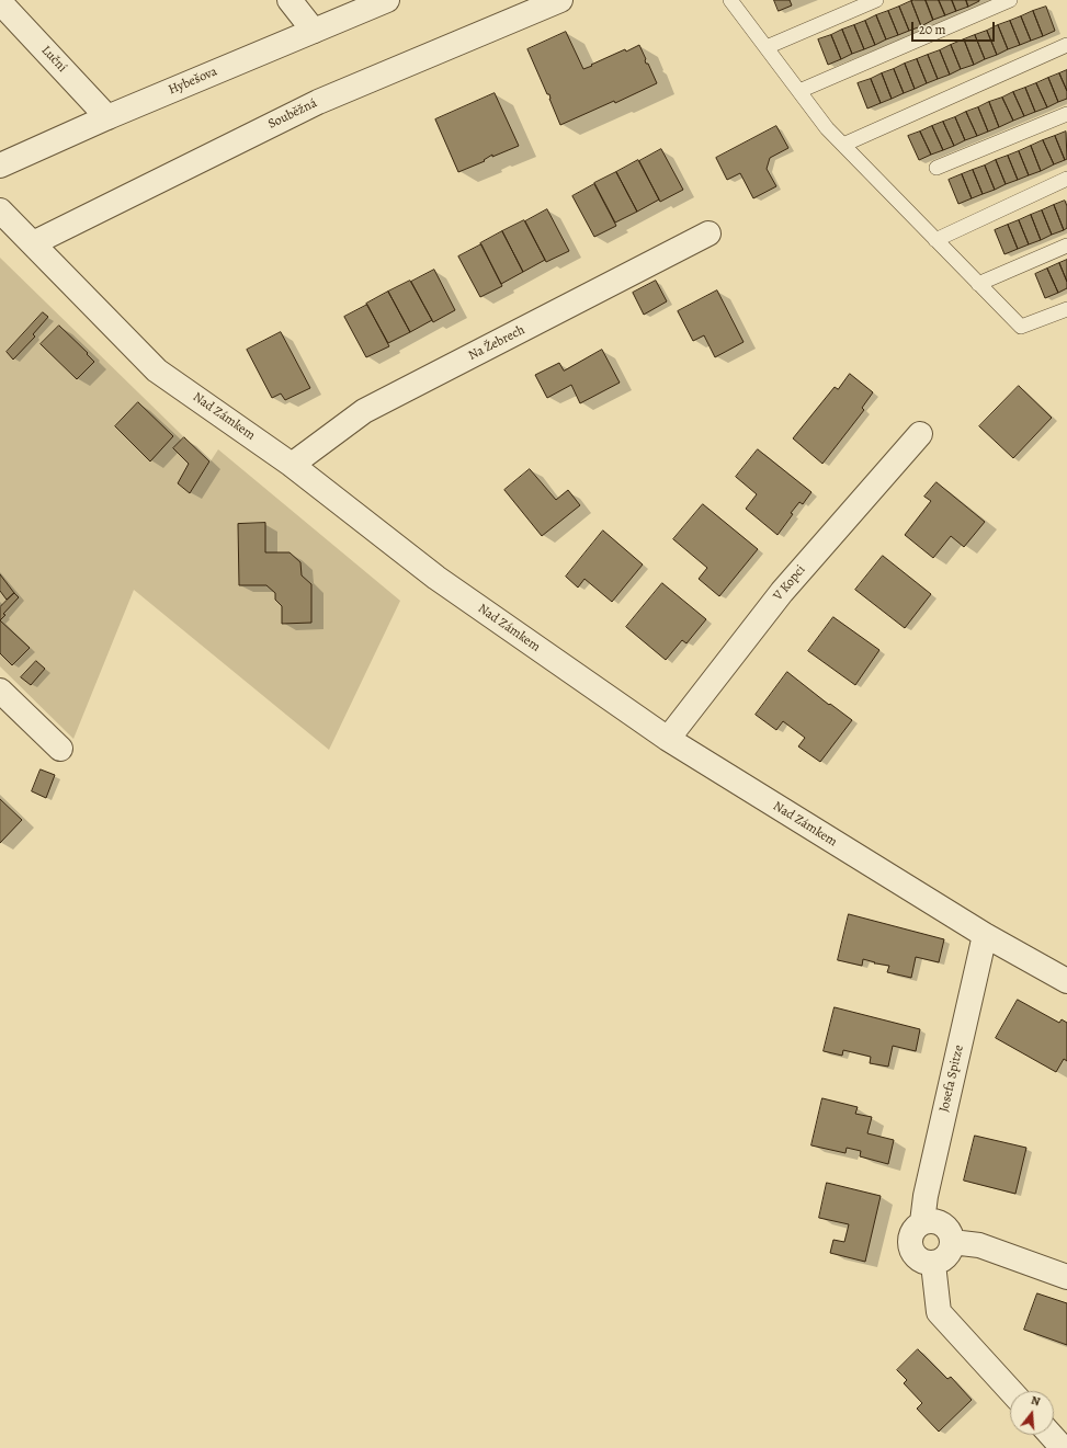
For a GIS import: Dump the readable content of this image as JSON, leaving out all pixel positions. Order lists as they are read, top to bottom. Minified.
{"streets":{"street":["Luční","Hybešova","Souběžná","Na Žebrech","Nad Zámkem","V Kopci","Josefa Spitze"]},"crossings":[["Luční","Hybešova"],["Souběžná","Nad Zámkem"],["Na Žebrech","Nad Zámkem"],["Nad Zámkem","V Kopci"],["Nad Zámkem","Josefa Spitze"]],"scale_bar":"20 m","north":"top"}
